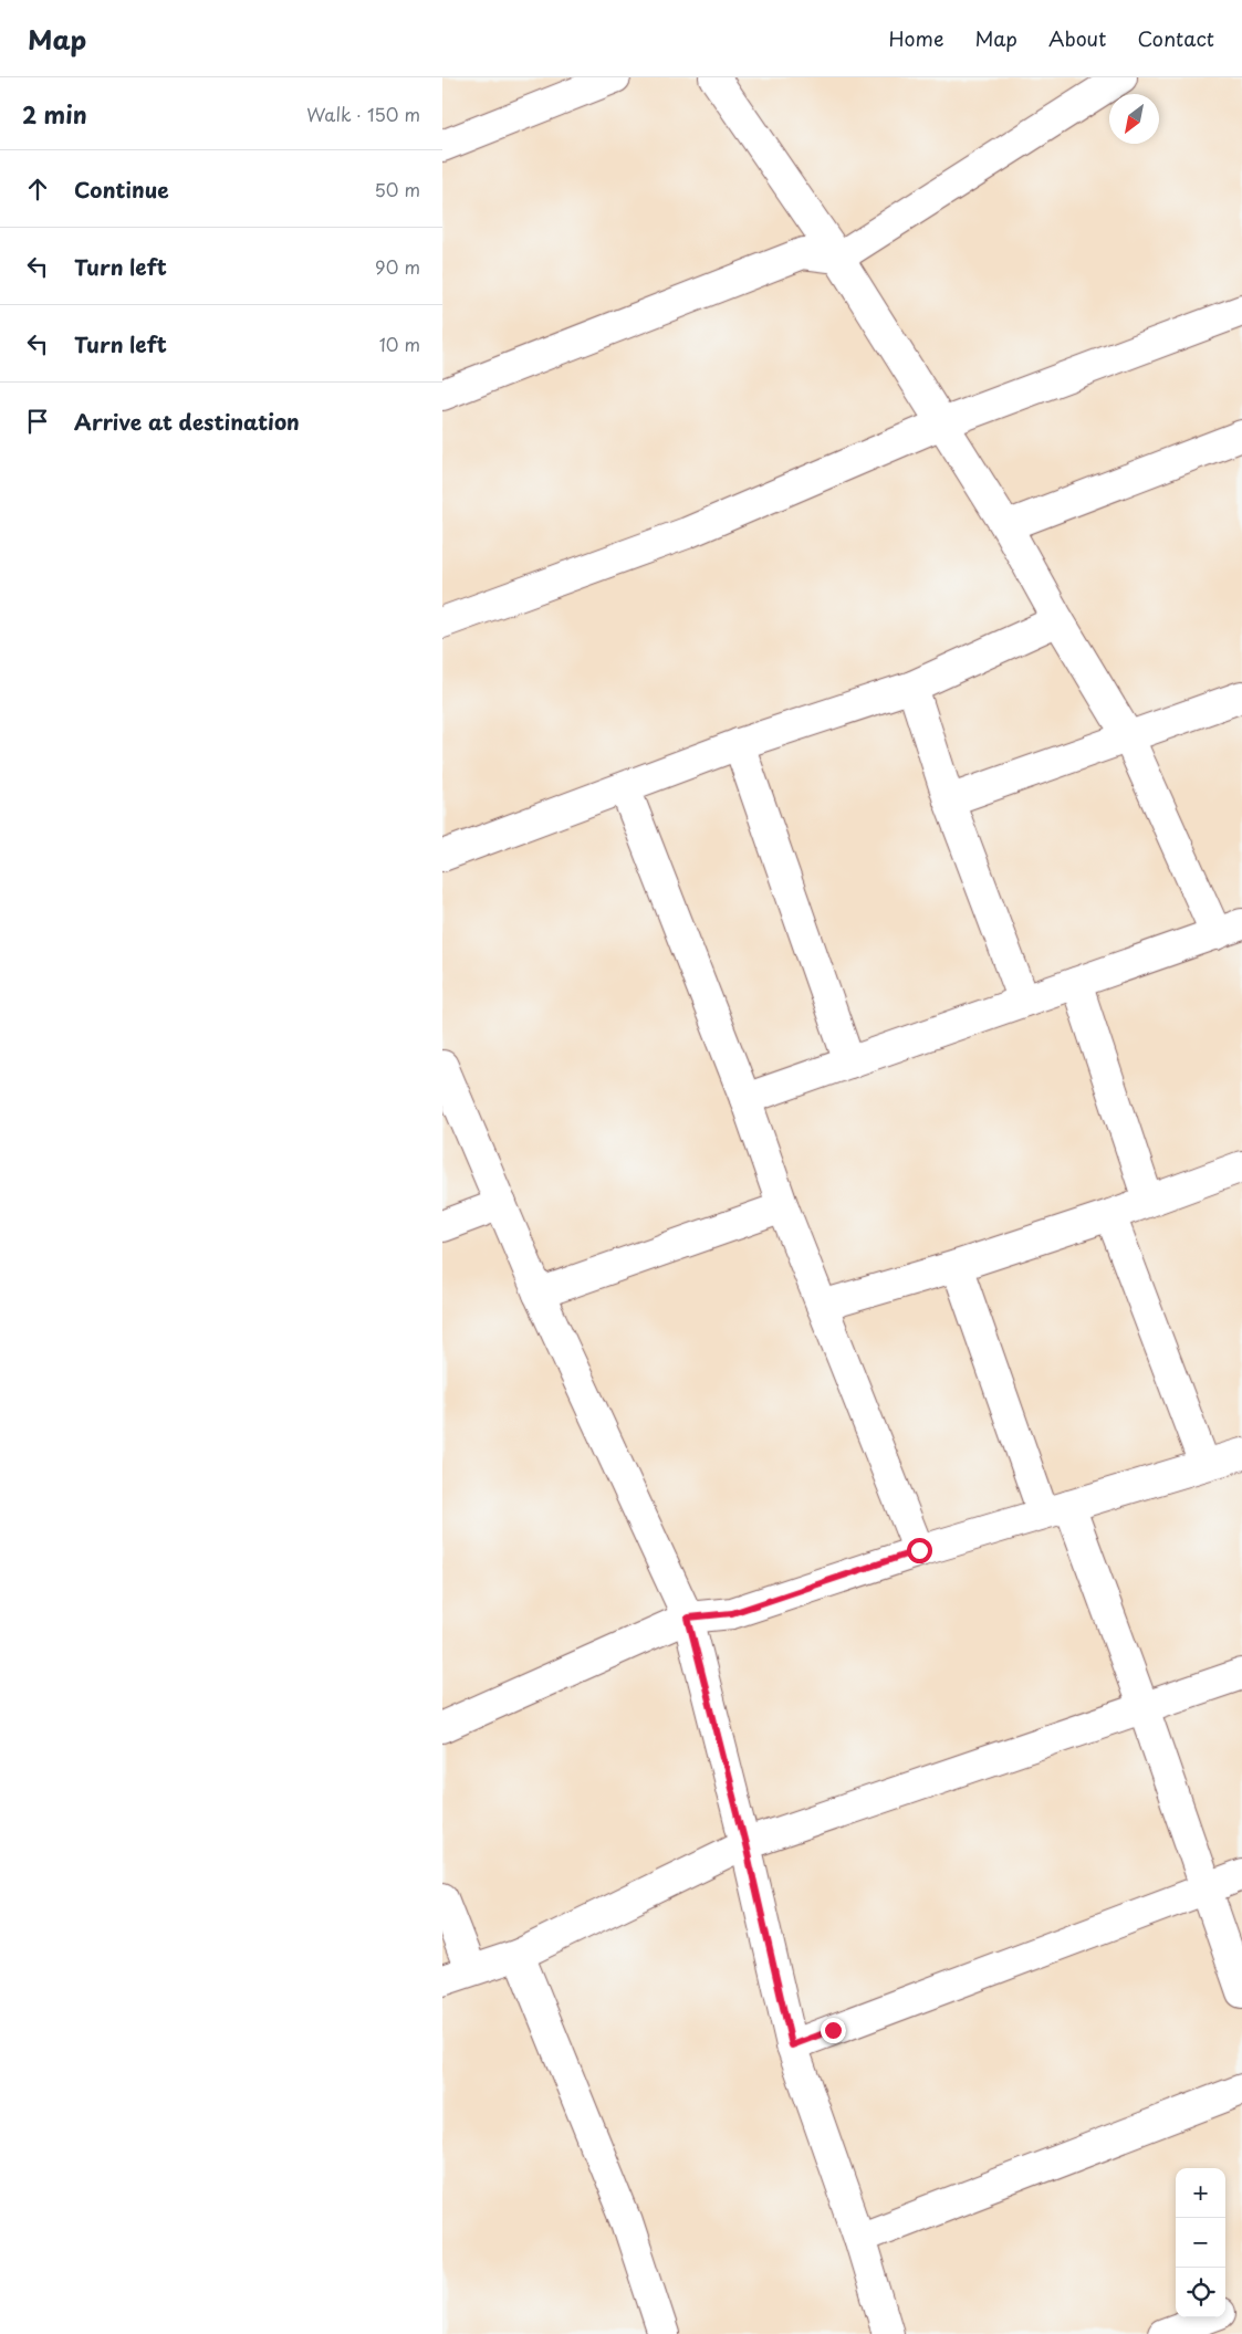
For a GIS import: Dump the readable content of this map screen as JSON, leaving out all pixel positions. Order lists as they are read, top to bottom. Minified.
{"north":"bottom left","page":{"header":"Map","nav":["Home","Map","About","Contact"],"heading":["2 min","Walk · 150 m"],"list":[["Continue","50 m"],["Turn left","90 m"],["Turn left","10 m"],"Arrive at destination"],"map_buttons":["+","−"]}}
